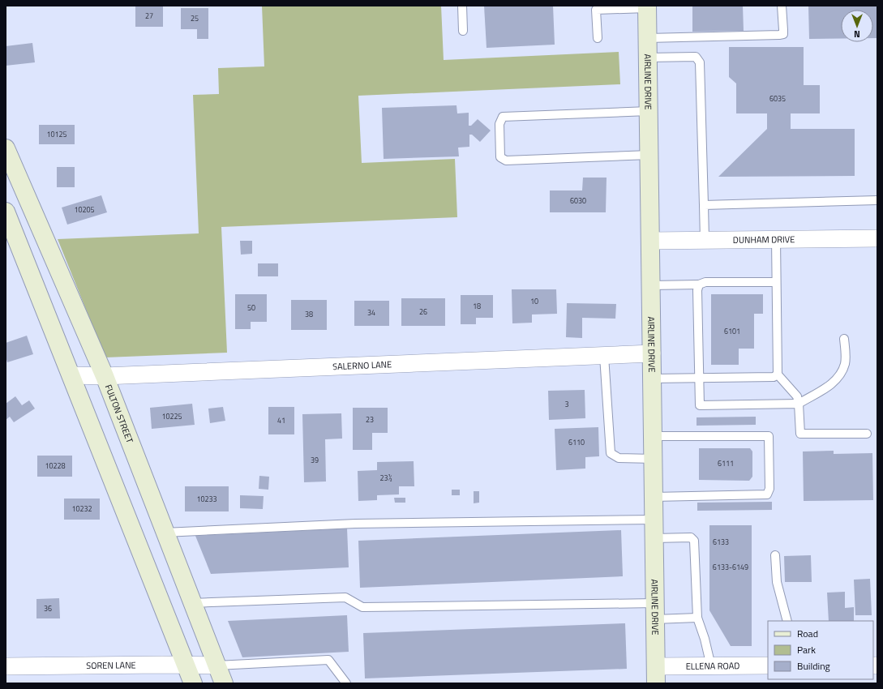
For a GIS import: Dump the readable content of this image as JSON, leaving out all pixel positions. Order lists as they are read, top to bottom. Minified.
{"streets":{"street":["AIRLINE DRIVE","DUNHAM DRIVE","SALERNO LANE","FULTON STREET","SOREN LANE","ELLENA ROAD"]},"crossings":[["AIRLINE DRIVE","DUNHAM DRIVE"],["AIRLINE DRIVE","SALERNO LANE"],["AIRLINE DRIVE","ELLENA ROAD"],["SALERNO LANE","FULTON STREET"],["FULTON STREET","SOREN LANE"]],"house_numbers":["27","25","6035","10125","6030","10205","10","18","50","26","34","38","6101","3","10225","23","41","6110","39","6111","10228","23½","10233","10232","6133","6133-6149","36"],"legend":["Road","Park","Building"],"north":"bottom"}
